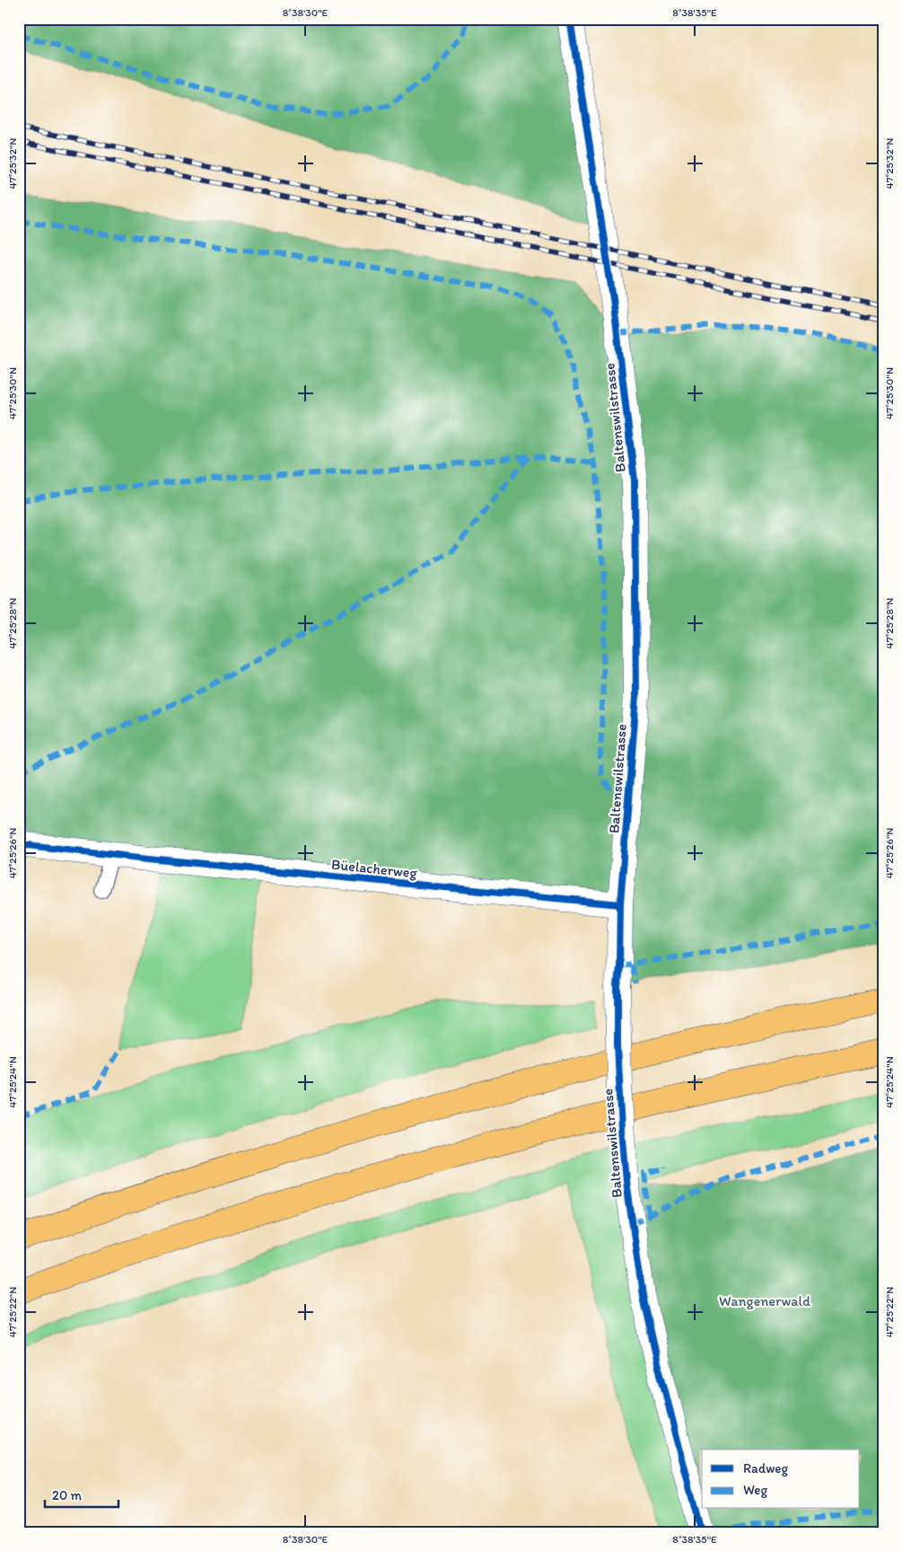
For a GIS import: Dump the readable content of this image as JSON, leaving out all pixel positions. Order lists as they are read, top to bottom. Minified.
{"streets":{"street":["Baltenswilstrasse","Büelacherweg"]},"crossings":[["Baltenswilstrasse","Büelacherweg"]],"parks":["Wangenerwald"],"legend":["Radweg","Weg"],"scale_bar":"20 m","coordinates":["8°38'30\"E","8°38'35\"E","47°25'32\"N","47°25'30\"N","47°25'28\"N","47°25'26\"N","47°25'24\"N","47°25'22\"N"]}
